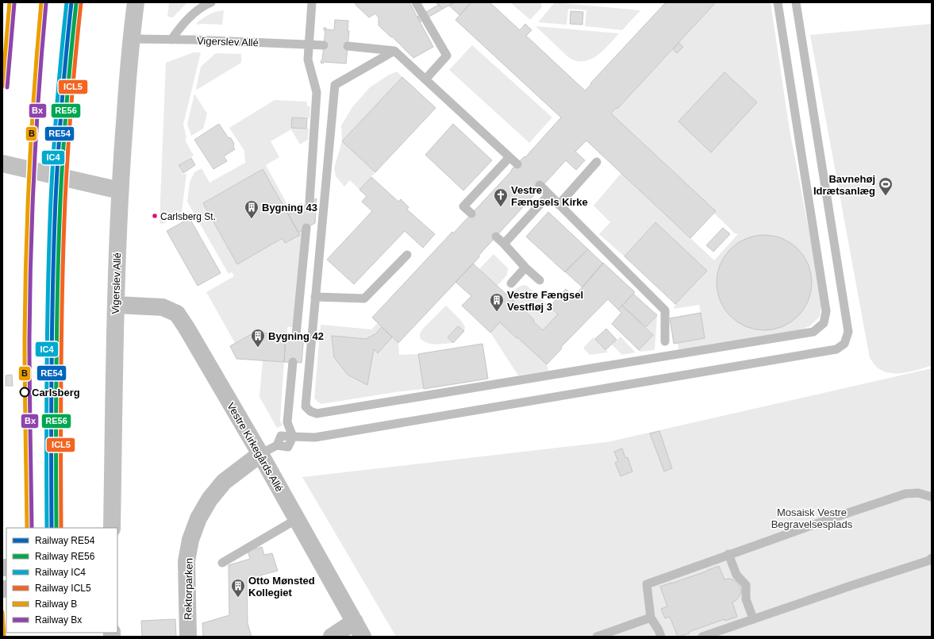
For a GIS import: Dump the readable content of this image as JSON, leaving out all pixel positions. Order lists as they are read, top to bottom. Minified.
{"streets":{"street":["Vigerslev Allé","Vestre Kirkegårds Allé","Rektorparken"]},"crossings":[["Vigerslev Allé","Vestre Kirkegårds Allé"],["Vestre Kirkegårds Allé","Rektorparken"]],"parks":["Mosaisk Vestre Begravelsesplads"],"places":{"sports":["Bavnehøj Idrætsanlæg"],"church":["Vestre Fængsels Kirke"],"other":["Carlsberg St.","Carlsberg"],"building":["Bygning 43","Vestre Fængsel Vestfløj 3","Bygning 42","Otto Mønsted Kollegiet"]},"lines":["rail line RE54","rail line IC4","rail line B","rail line RE56","rail line ICL5","rail line Bx"],"legend":["Railway RE54","Railway RE56","Railway IC4","Railway ICL5","Railway B","Railway Bx"]}
